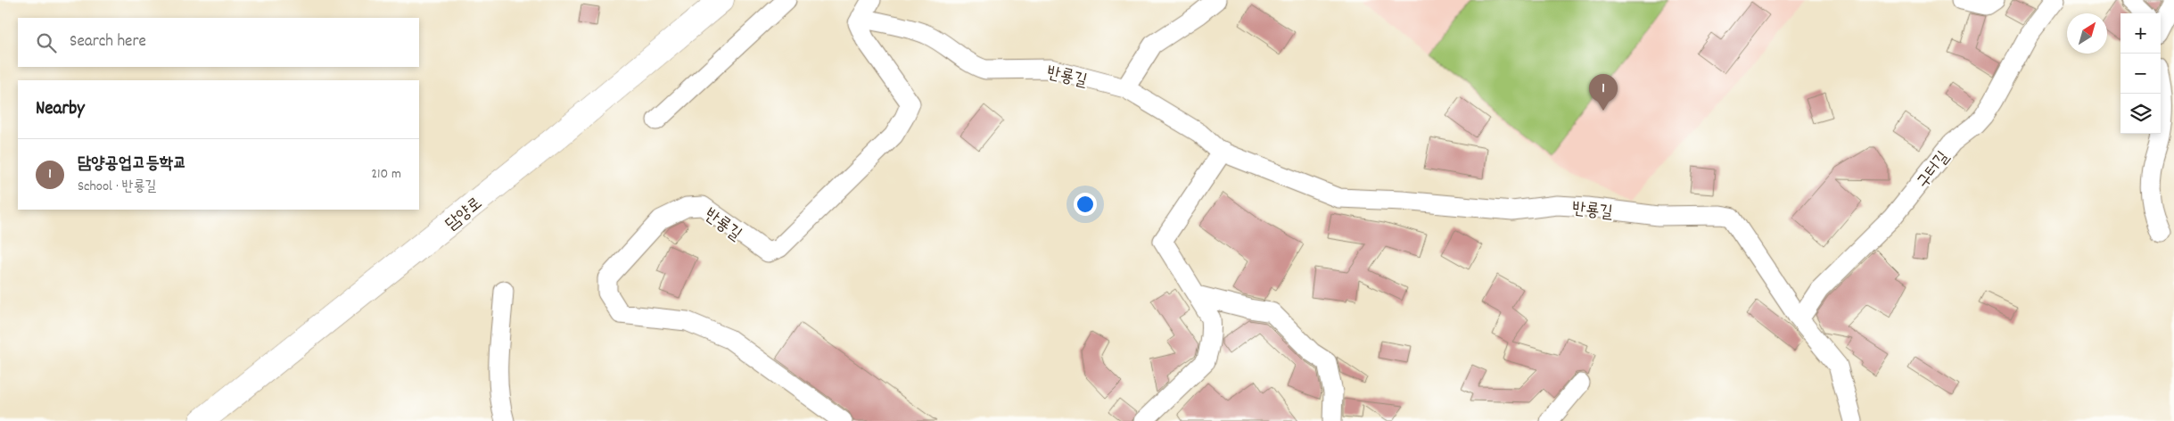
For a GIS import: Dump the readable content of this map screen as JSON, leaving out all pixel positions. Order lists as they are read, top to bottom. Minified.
{"streets":{"main road":["담양로"],"street":["반룡길","구터길"]},"crossings":[["반룡길","구터길"]],"north":"top right","page":{"map_buttons":["+","−"],"search":"Search here","pins":"1","heading":"Nearby","list":[{"mark":"1","name":"담양공업고등학교","note":"School · 반룡길","value":"210 m"}]}}
